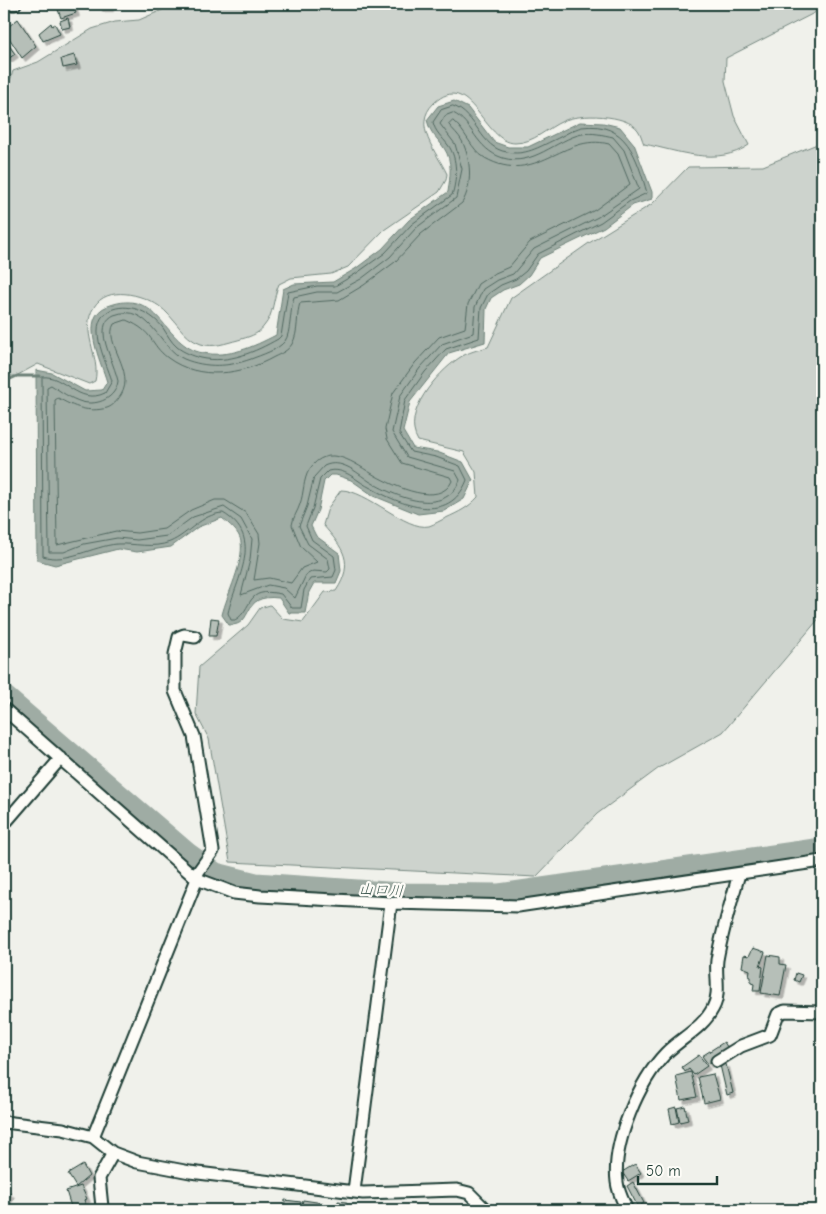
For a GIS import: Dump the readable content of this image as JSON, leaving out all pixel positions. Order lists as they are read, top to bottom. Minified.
{"water":["山口川"],"scale_bar":"50 m"}
